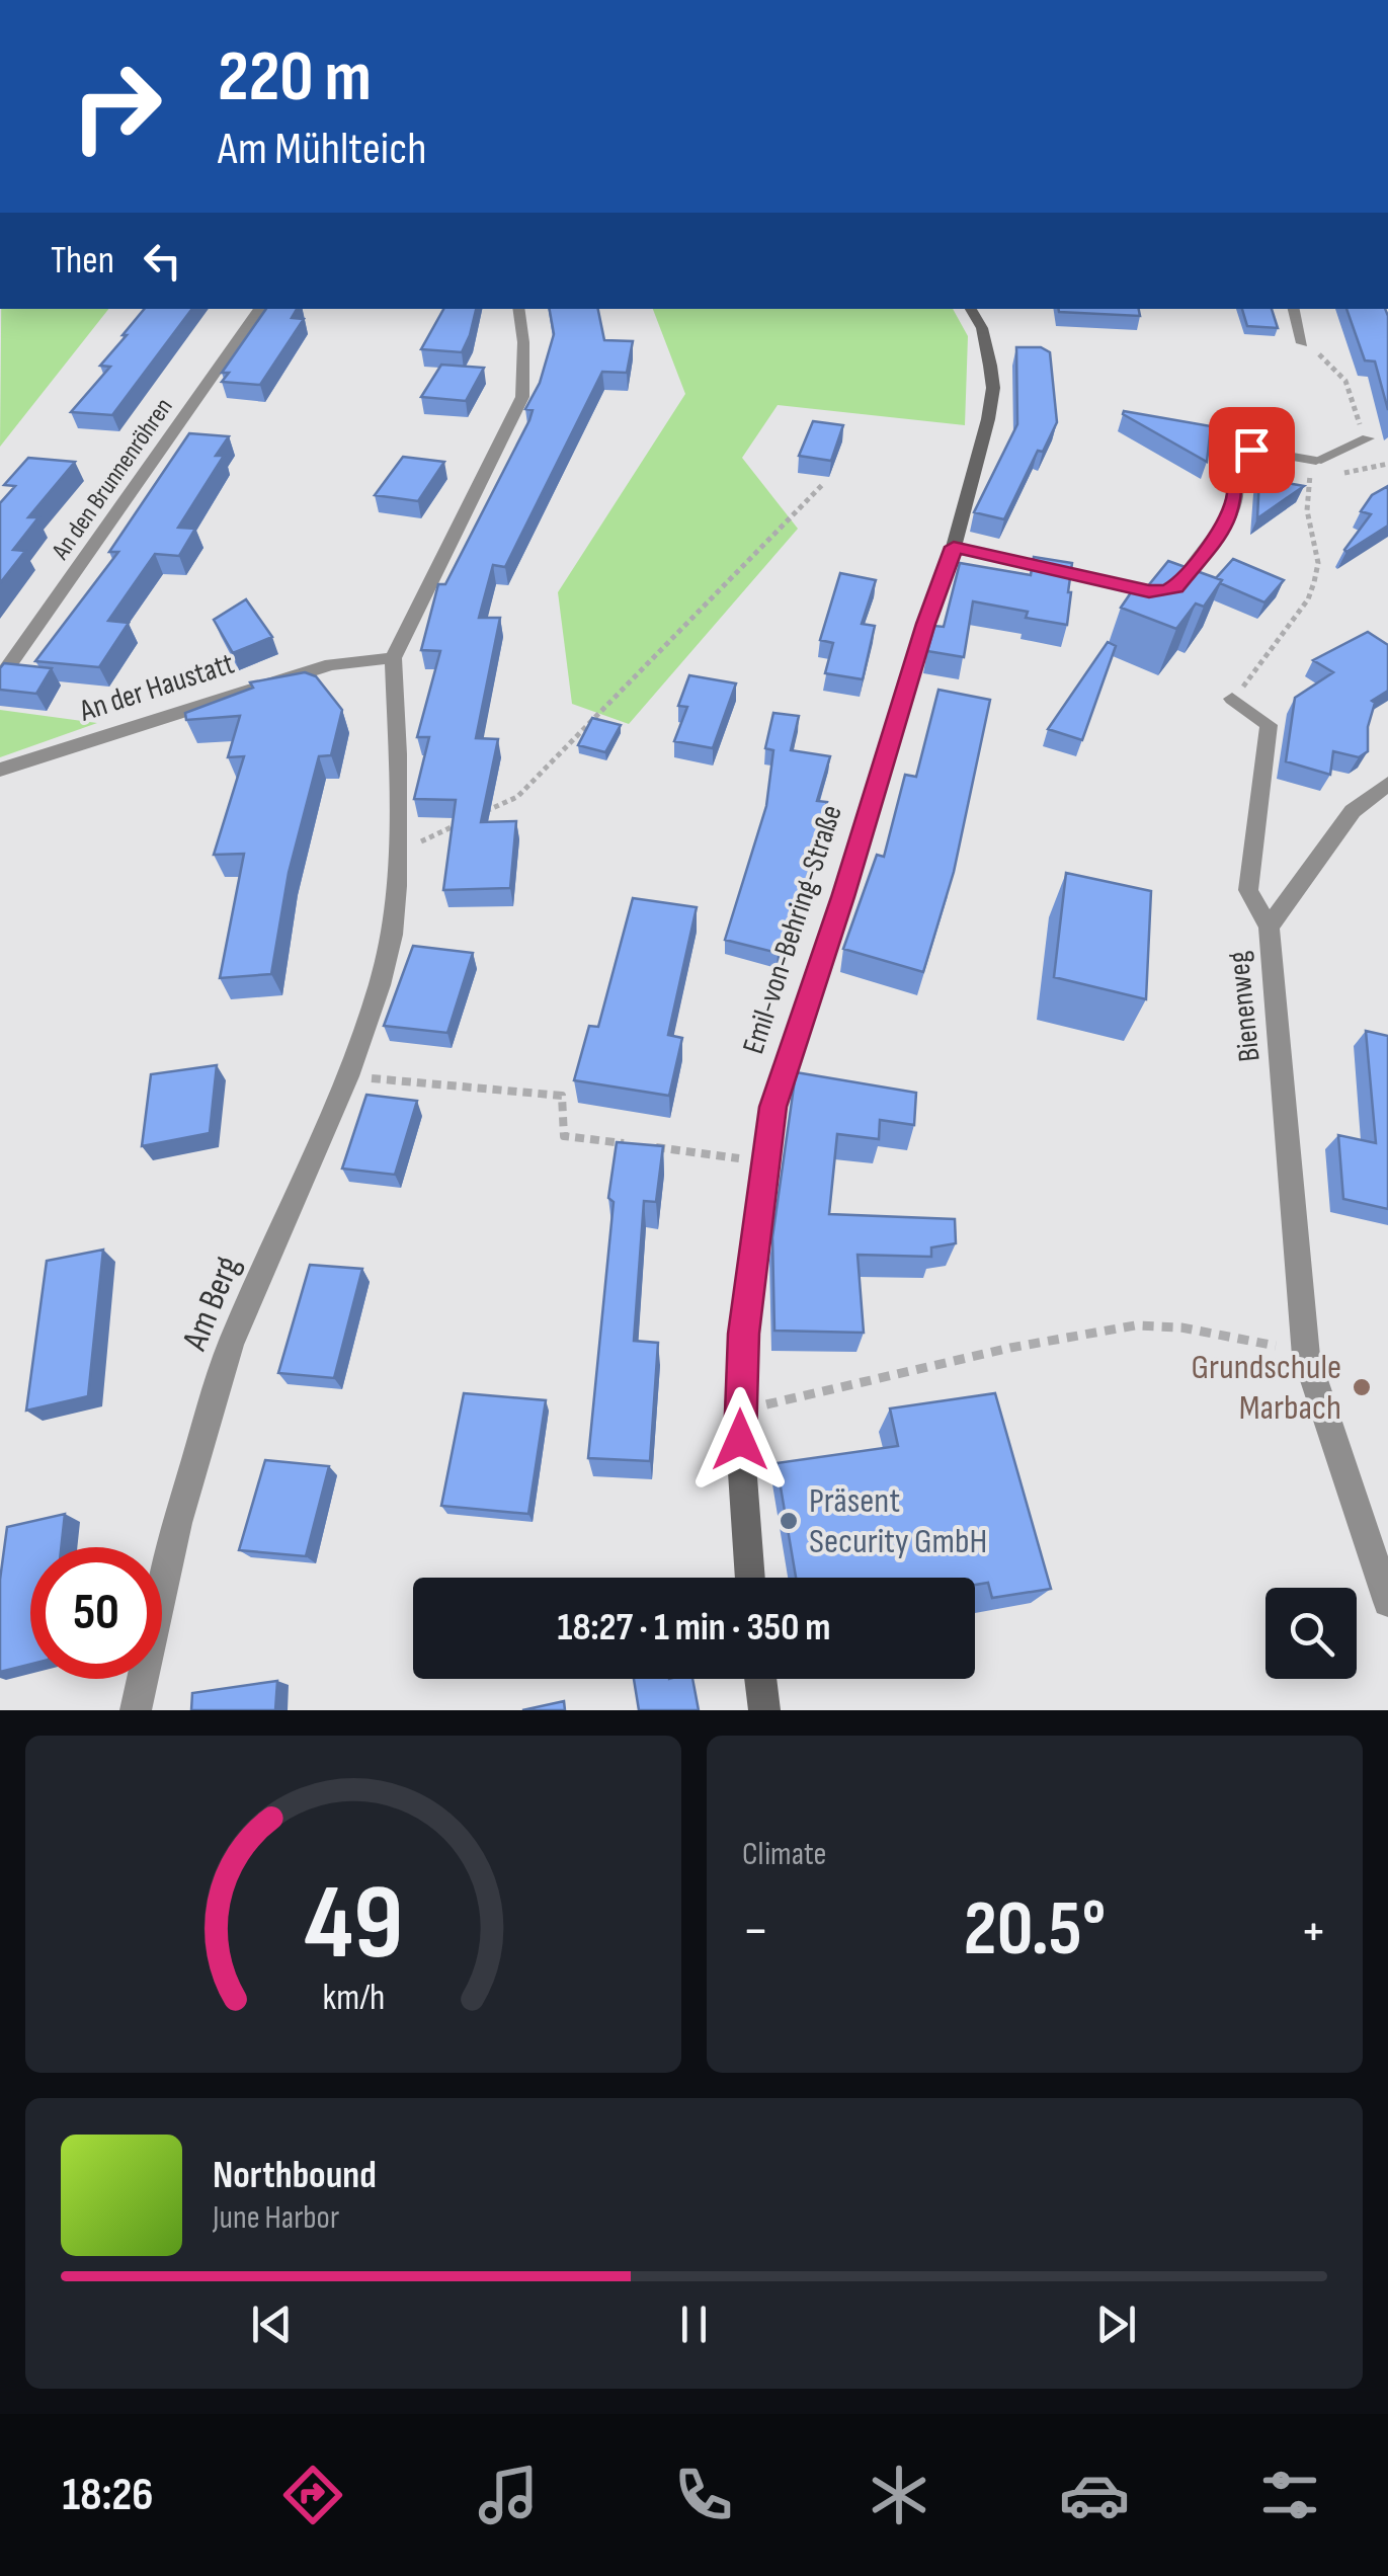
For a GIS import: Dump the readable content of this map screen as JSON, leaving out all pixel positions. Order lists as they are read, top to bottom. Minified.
{"streets":{"main road":["Emil-von-Behring-Straße"],"street":["An den Brunnenröhren","An der Haustatt","Bienenweg","Am Berg"]},"places":["Grundschule Marbach","Präsent Security GmbH"],"page":{"turn":["220 m","Am Mühlteich"],"then":"Then","limit":"50","trip":"18:27 · 1 min · 350 m","tile":"Climate","heat":["−","20.5°","+"],"song":["Northbound","June Harbor"],"tabs":"18:26","gauge":["49","km/h"]}}
